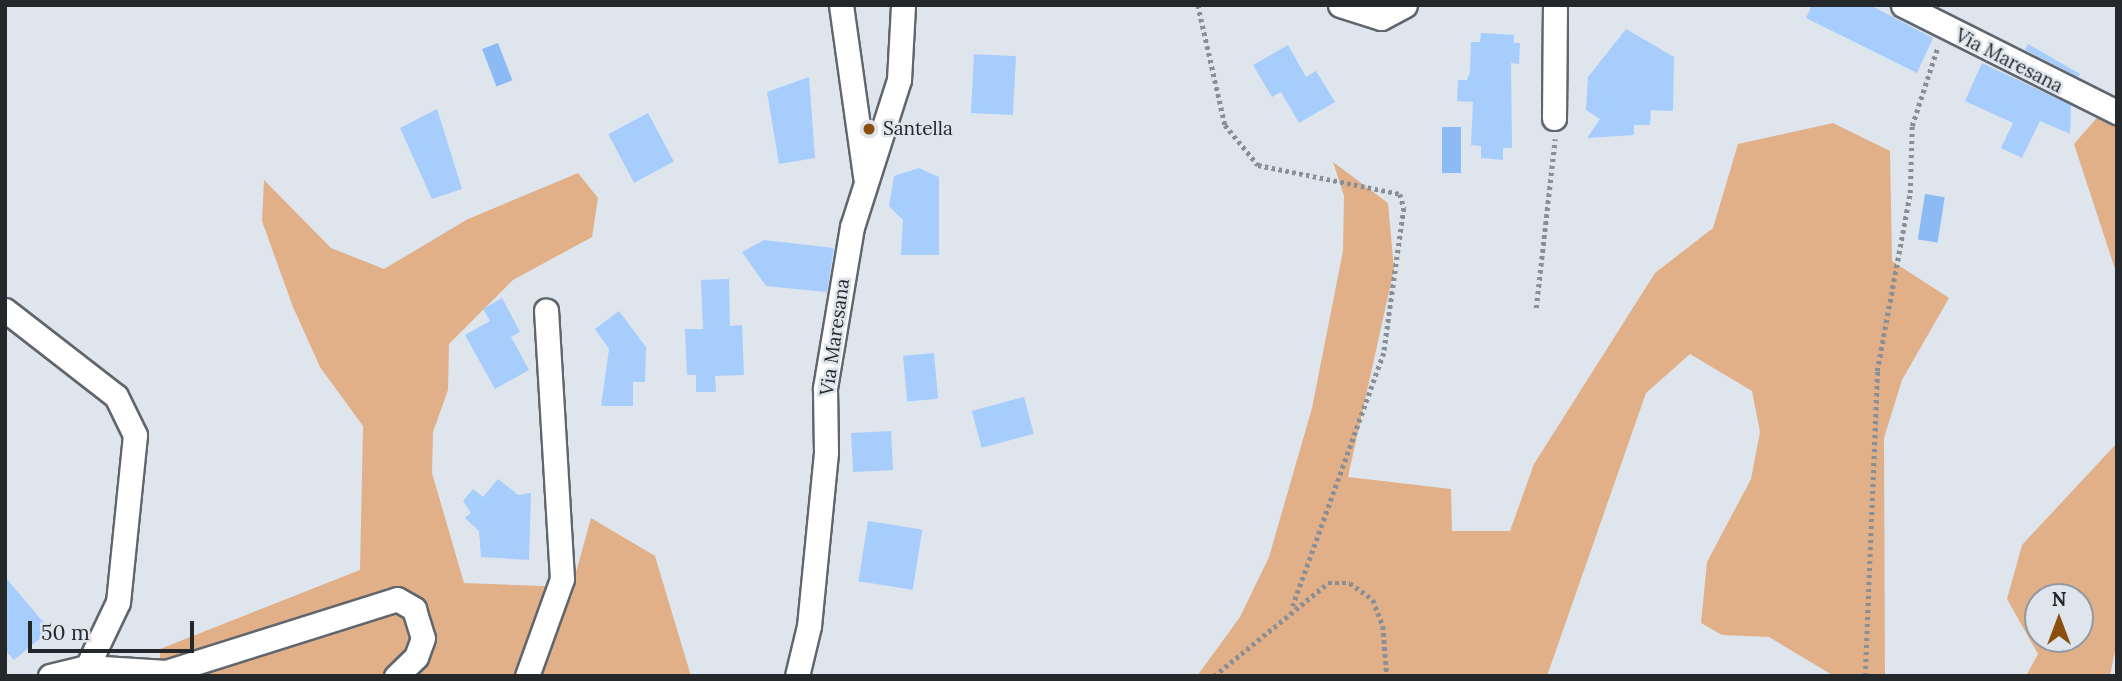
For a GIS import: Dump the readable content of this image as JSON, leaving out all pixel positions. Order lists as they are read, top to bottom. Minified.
{"streets":{"street":["Via Maresana"]},"places":["Santella"],"scale_bar":"50 m","north":"top"}
